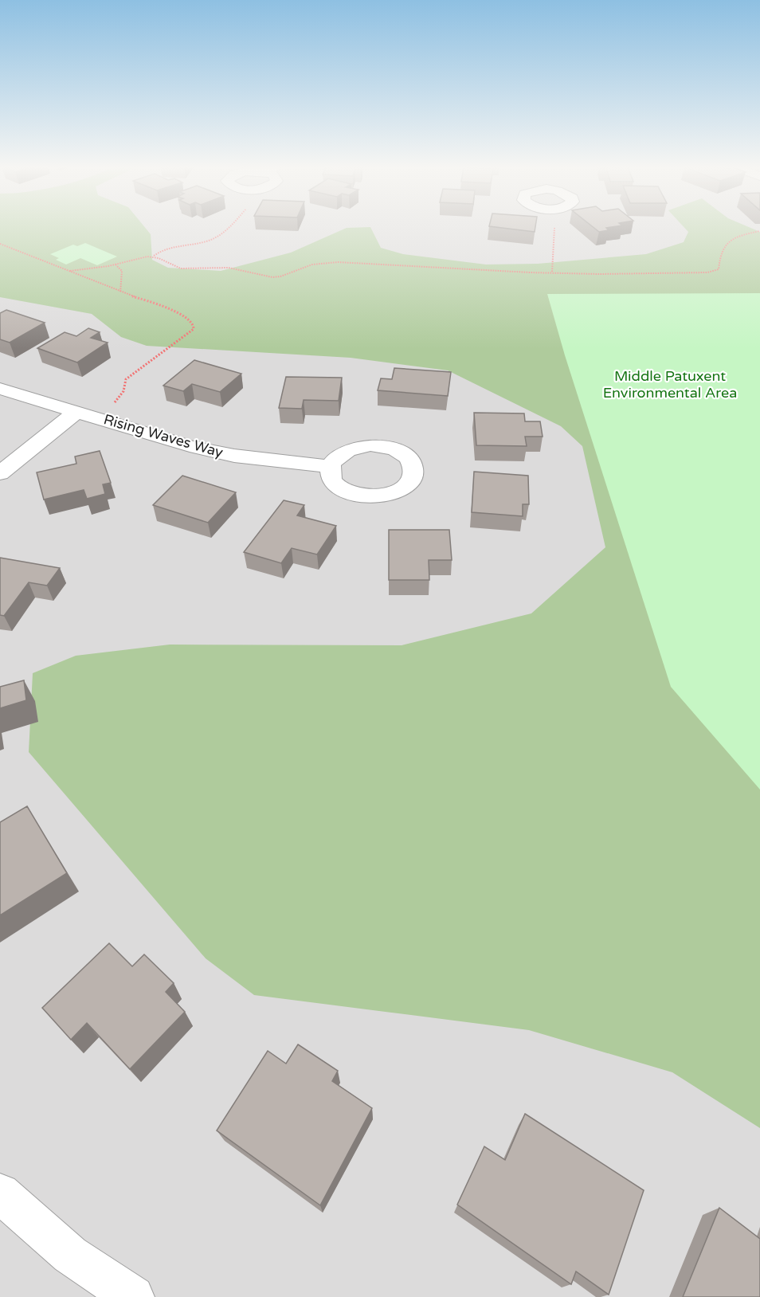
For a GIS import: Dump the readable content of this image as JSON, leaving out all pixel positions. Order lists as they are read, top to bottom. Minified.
{"streets":{"street":["Rising Waves Way"]},"parks":["Middle Patuxent Environmental Area"]}
